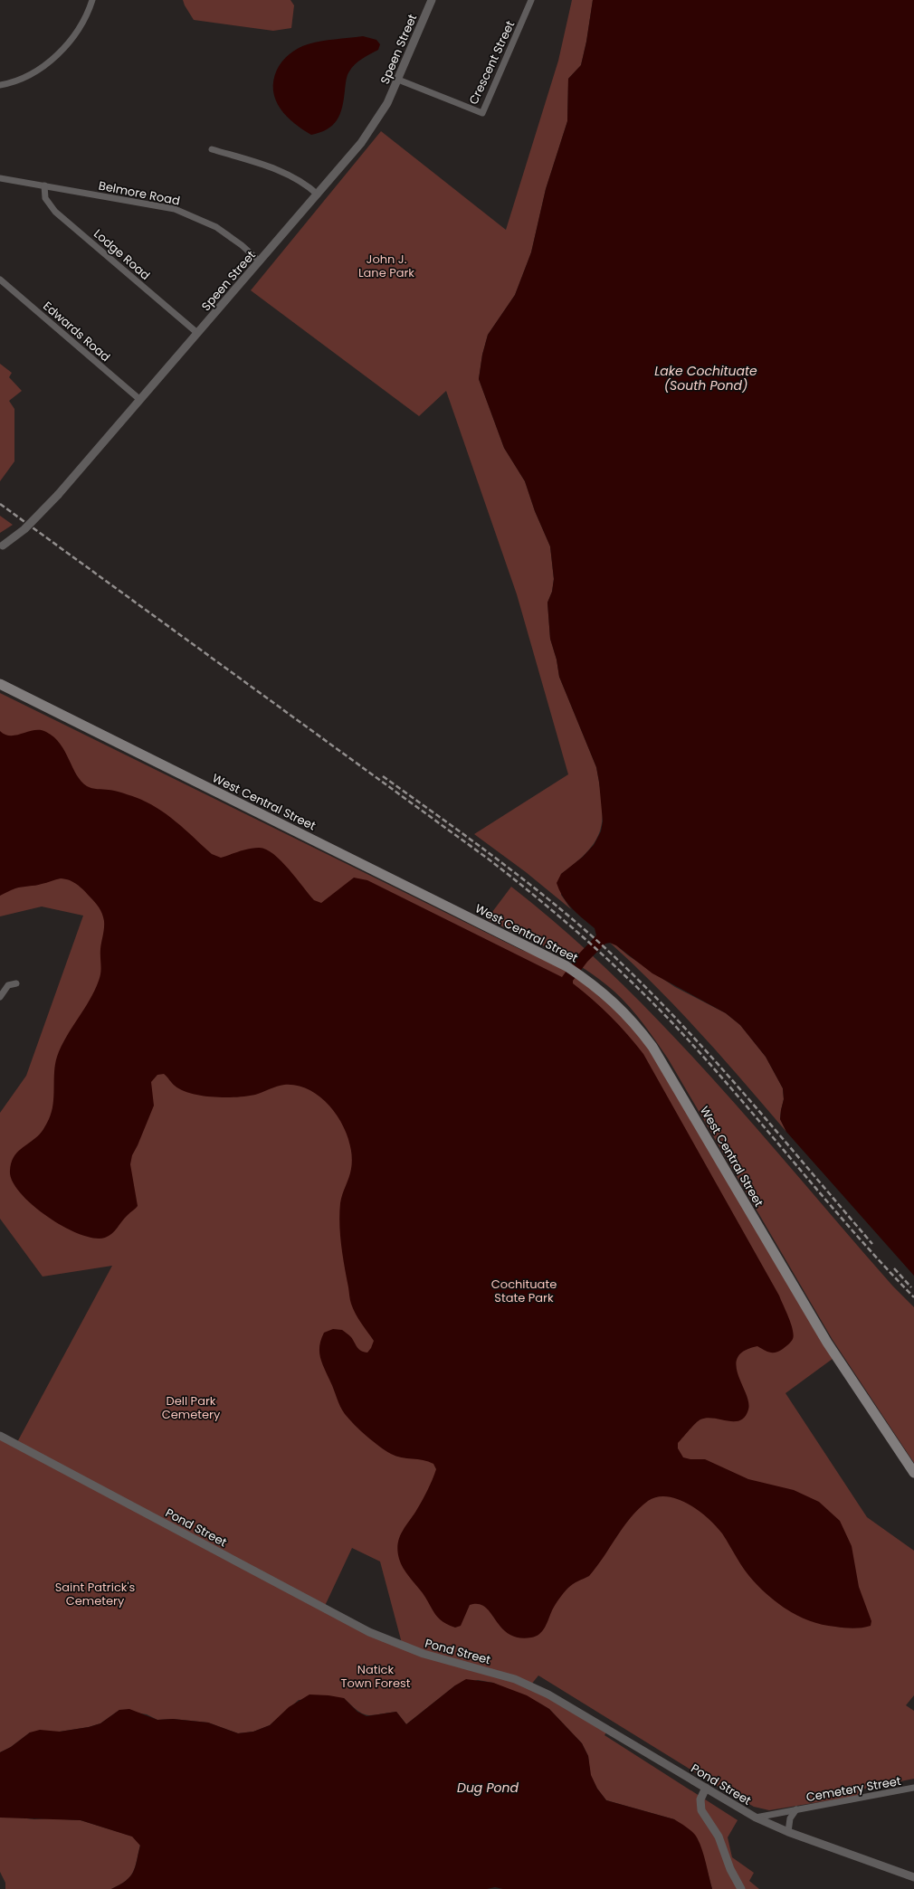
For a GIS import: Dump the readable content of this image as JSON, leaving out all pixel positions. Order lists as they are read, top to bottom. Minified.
{"streets":{"main road":["West Central Street"],"street":["Speen Street","Crescent Street","Belmore Road","Lodge Road","Edwards Road","Pond Street","Cemetery Street"]},"crossings":[["Speen Street","Crescent Street"],["Speen Street","Belmore Road"],["Speen Street","Lodge Road"],["Speen Street","Edwards Road"],["Belmore Road","Lodge Road"],["Pond Street","Cemetery Street"]],"water":["Lake Cochituate (South Pond)","Dug Pond"],"parks":["John J. Lane Park","Cochituate State Park","Dell Park Cemetery","Saint Patrick's Cemetery","Natick Town Forest"]}
